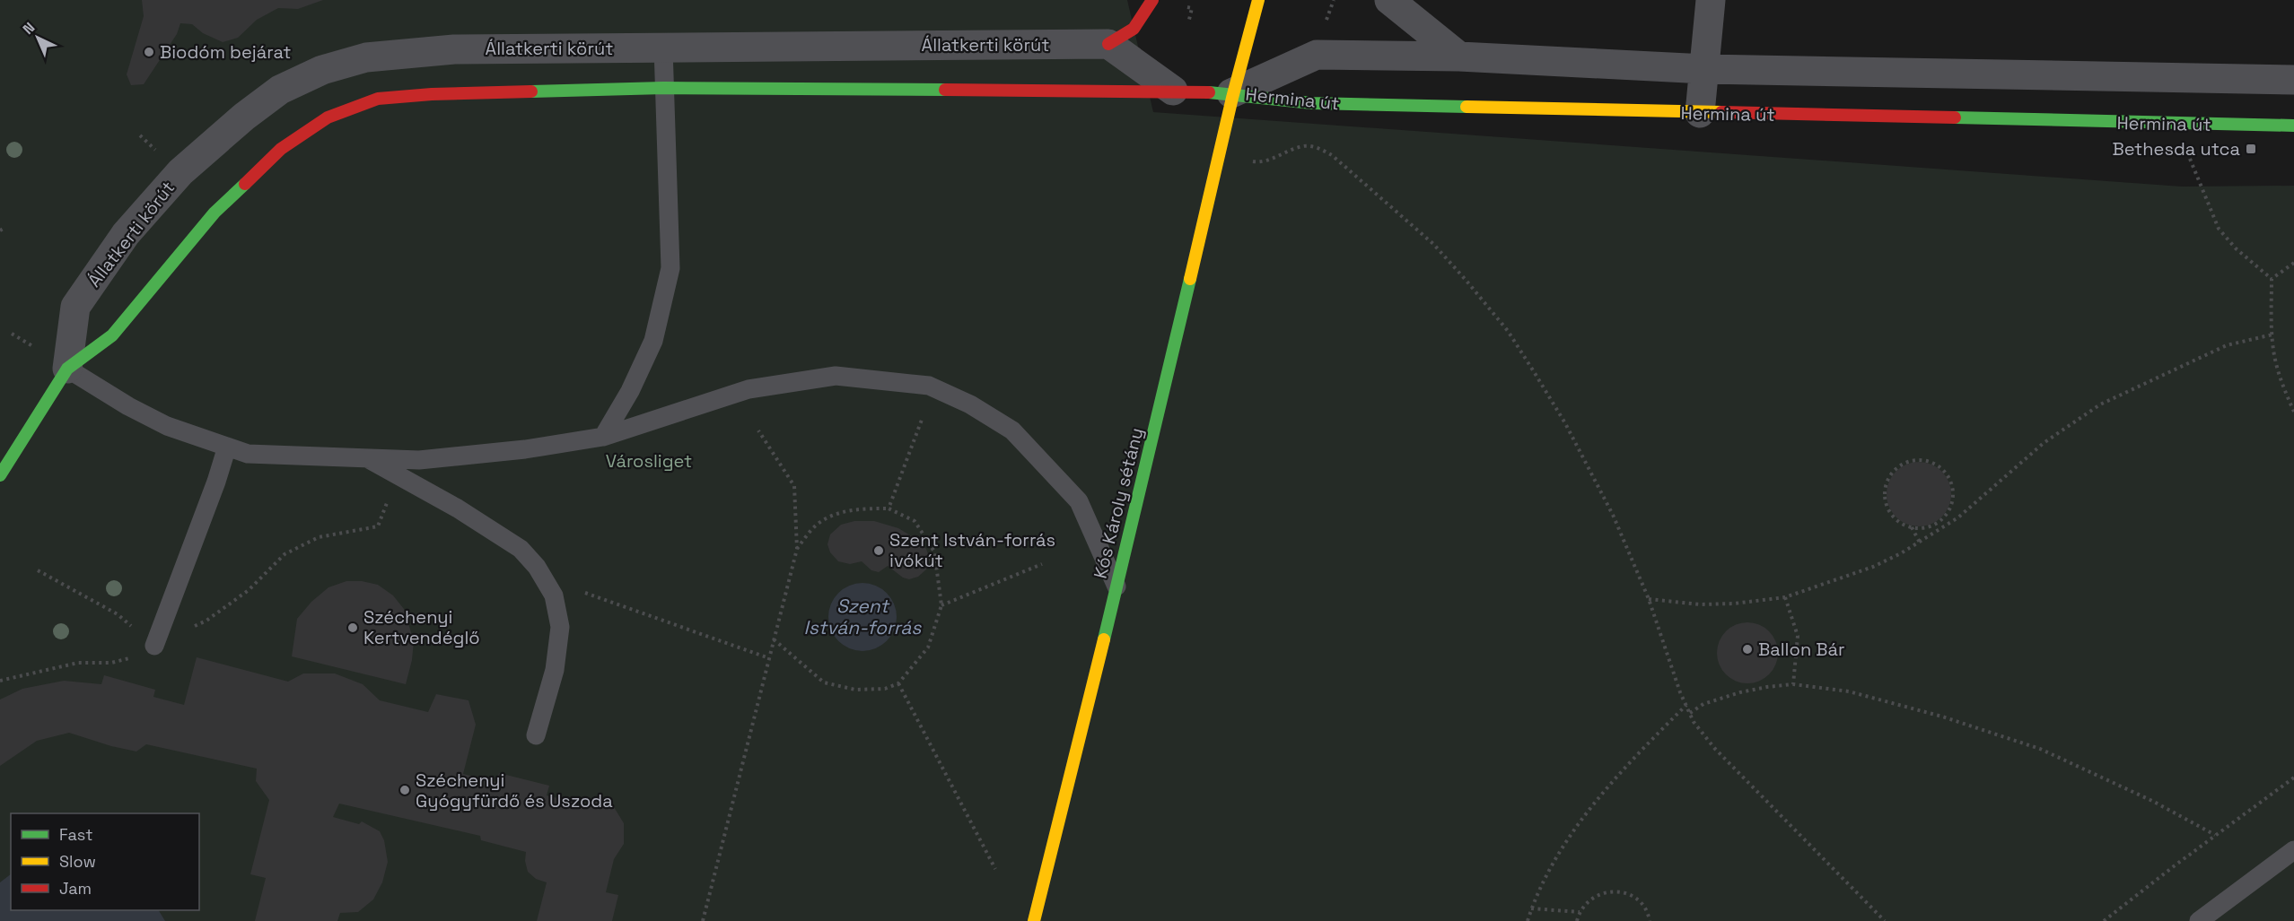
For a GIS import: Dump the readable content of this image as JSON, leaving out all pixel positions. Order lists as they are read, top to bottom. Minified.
{"streets":{"street":["Állatkerti körút","Hermina út","Kós Károly sétány"]},"crossings":[["Állatkerti körút","Hermina út"],["Állatkerti körút","Kós Károly sétány"],["Hermina út","Kós Károly sétány"]],"water":["Szent István-forrás"],"parks":["Városliget"],"places":{"other":["Biodóm bejárat","Szent István-forrás ivókút","Széchenyi Kertvendéglő","Ballon Bár","Széchenyi Gyógyfürdő és Uszoda"],"transit":["Bethesda utca"]},"legend":["Fast","Slow","Jam"],"north":"top left"}
